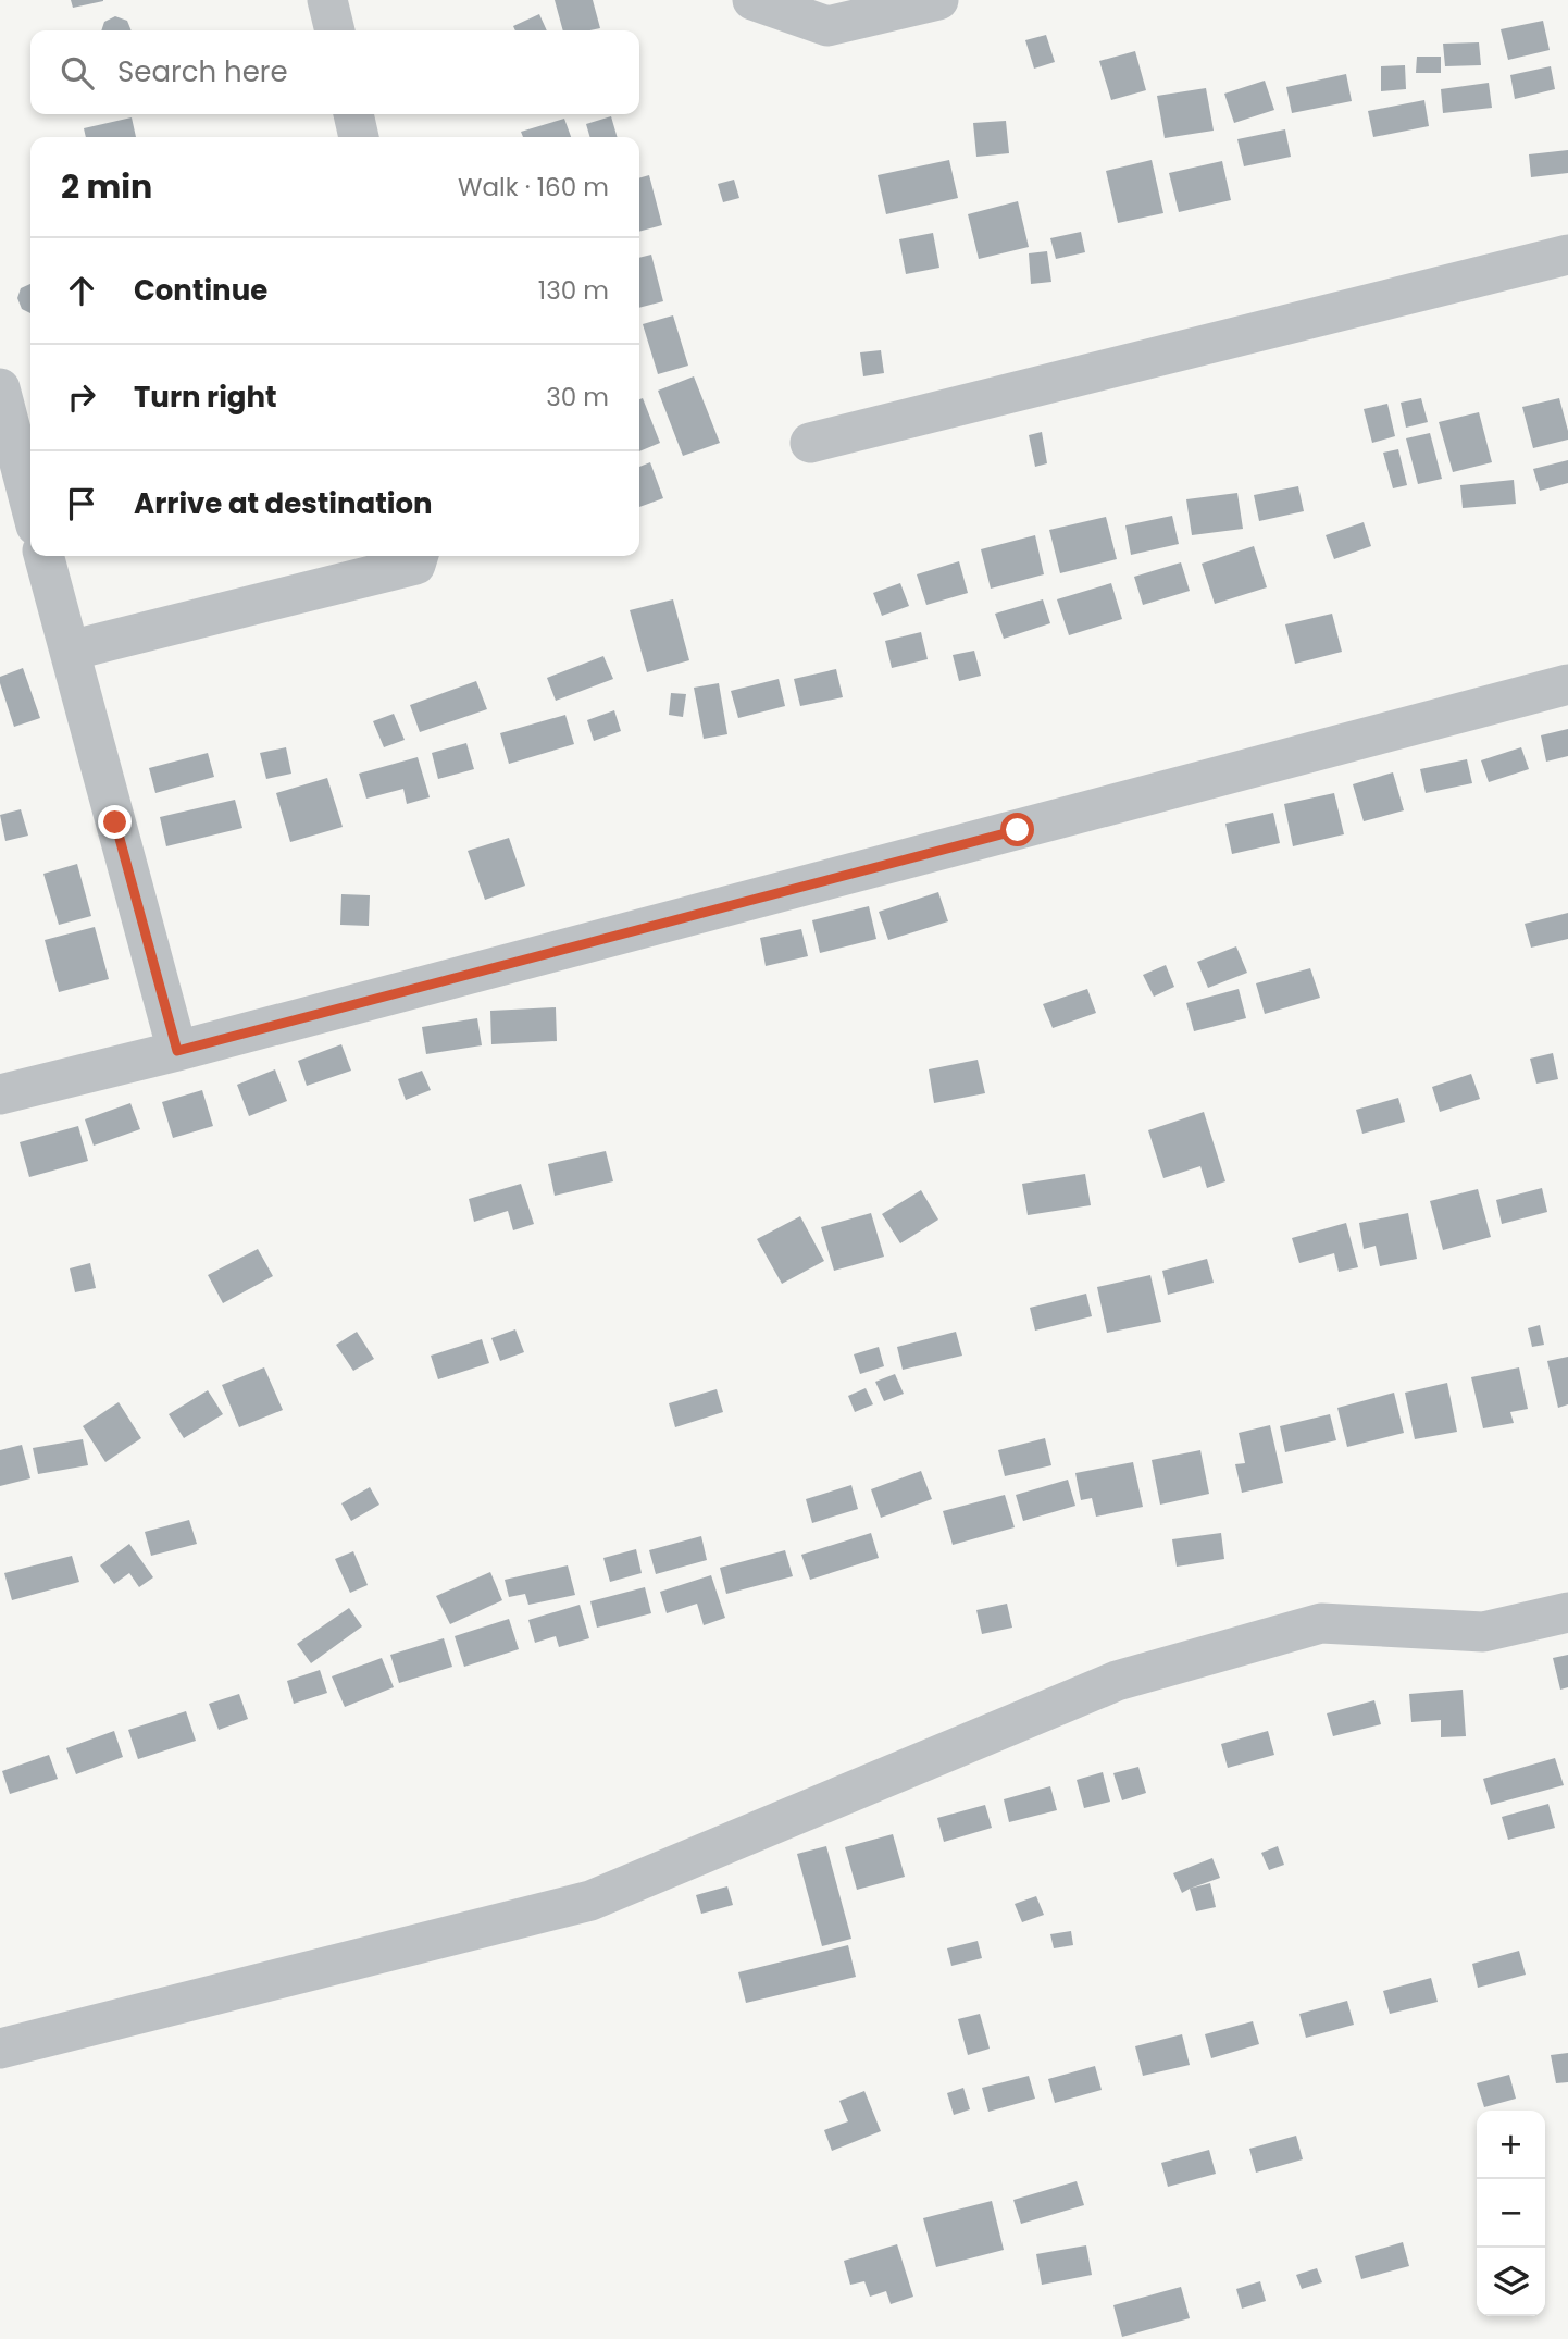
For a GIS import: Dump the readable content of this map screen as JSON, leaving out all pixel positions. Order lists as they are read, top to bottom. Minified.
{"page":{"search":"Search here","heading":["2 min","Walk · 160 m"],"list":[["Continue","130 m"],["Turn right","30 m"],"Arrive at destination"],"map_buttons":["+","−"]}}
